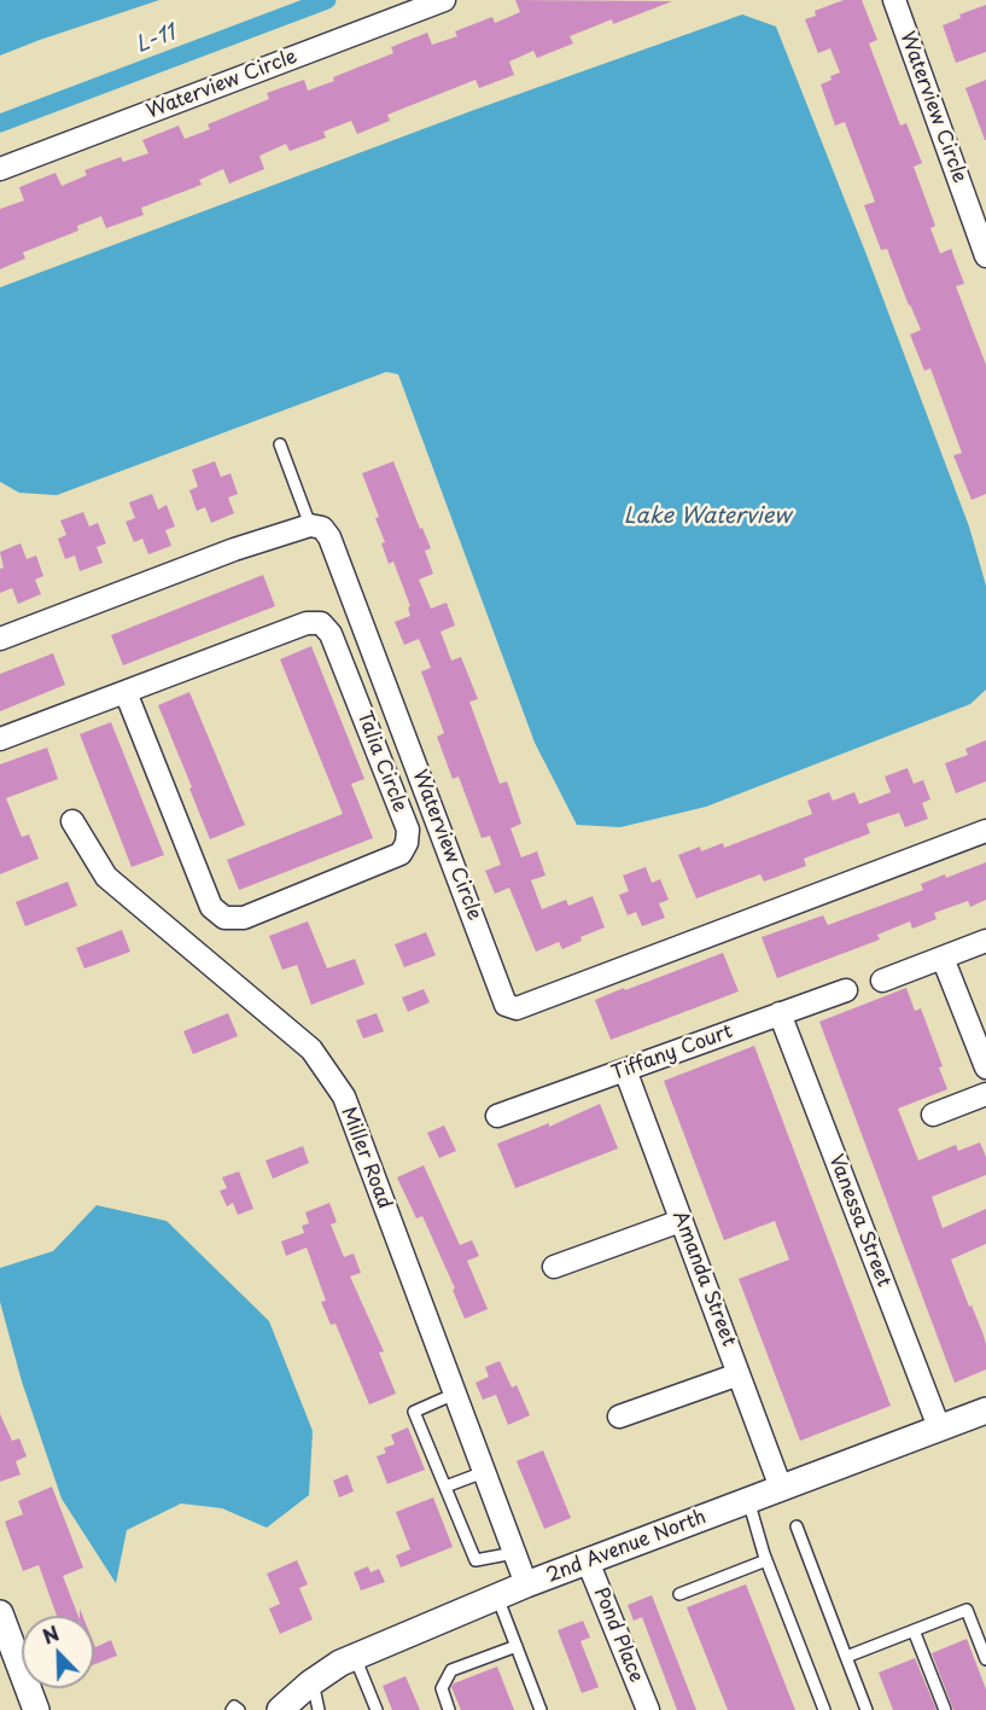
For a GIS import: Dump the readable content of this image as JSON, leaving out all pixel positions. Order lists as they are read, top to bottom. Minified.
{"streets":{"street":["Waterview Circle","Talia Circle","Tiffany Court","Miller Road","Vanessa Street","Amanda Street","2nd Avenue North","Pond Place"]},"crossings":[["Tiffany Court","Vanessa Street"],["Tiffany Court","Amanda Street"],["Miller Road","2nd Avenue North"],["Vanessa Street","2nd Avenue North"],["Amanda Street","2nd Avenue North"],["2nd Avenue North","Pond Place"]],"water":["L-11","Lake Waterview"],"north":"top left"}
